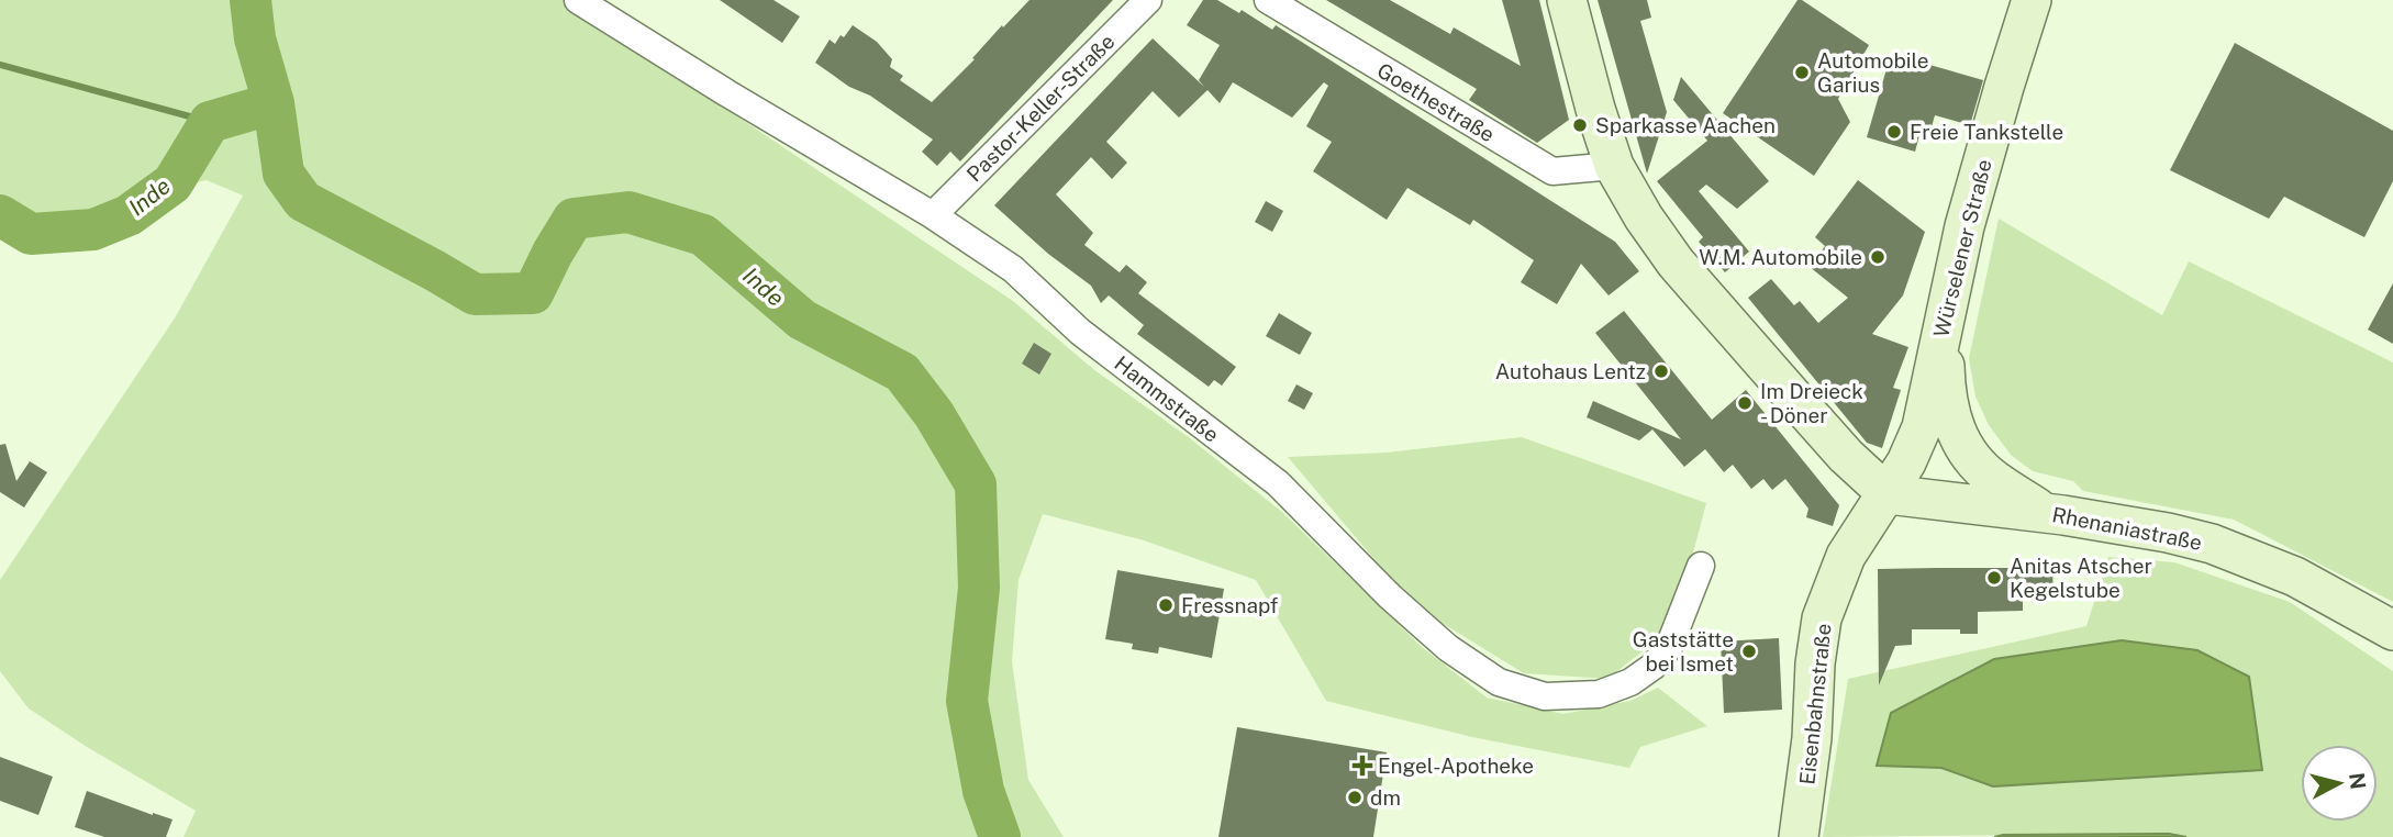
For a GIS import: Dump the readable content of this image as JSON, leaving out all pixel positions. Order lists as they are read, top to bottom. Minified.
{"streets":{"main road":["Würselener Straße","Rhenaniastraße","Eisenbahnstraße"],"street":["Goethestraße","Pastor-Keller-Straße","Hammstraße"]},"crossings":[["Pastor-Keller-Straße","Hammstraße"],["Würselener Straße","Rhenaniastraße"],["Würselener Straße","Eisenbahnstraße"],["Rhenaniastraße","Eisenbahnstraße"]],"water":["Inde"],"places":{"other":["Automobile Garius","Sparkasse Aachen","Freie Tankstelle","W.M. Automobile","Autohaus Lentz","Im Dreieck - Döner","Anitas Atscher Kegelstube","Fressnapf","Gaststätte bei Ismet","dm"],"health":["Engel-Apotheke"]},"north":"right"}
